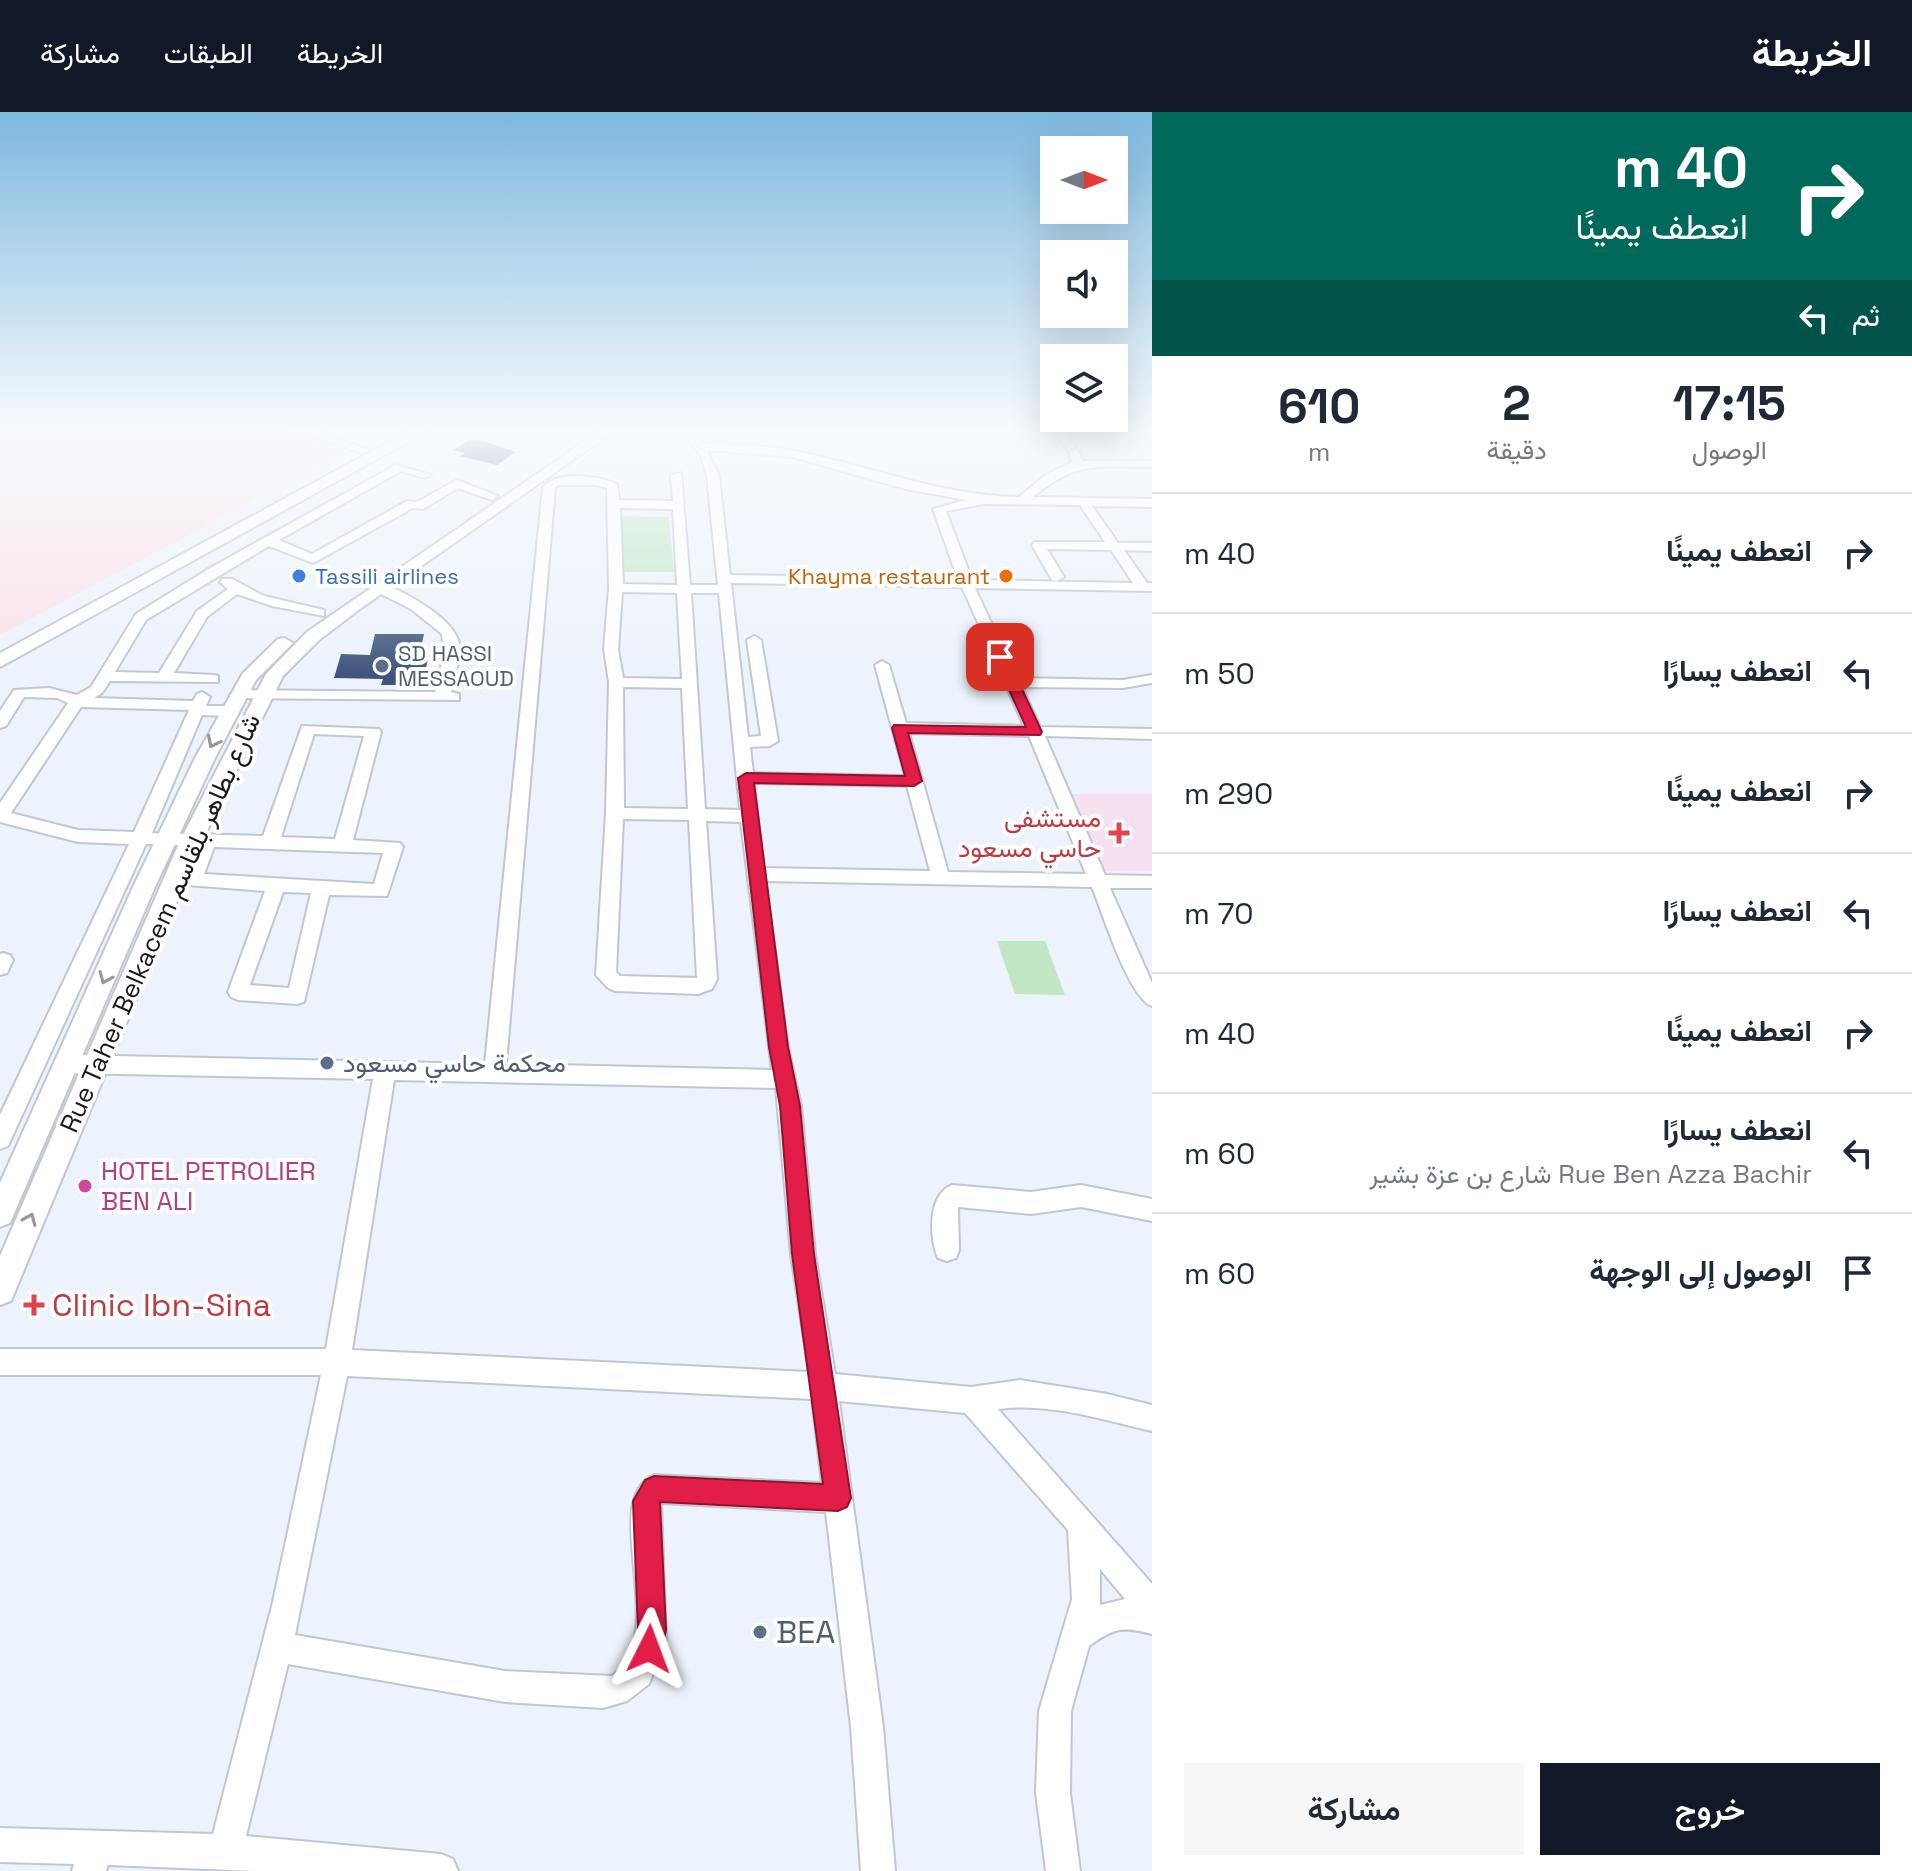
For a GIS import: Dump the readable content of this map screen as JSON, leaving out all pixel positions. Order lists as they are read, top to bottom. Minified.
{"streets":{"main road":["Rue Taher Belkacem شارع بطاهر بلقاسم"]},"places":{"other":["Tassili airlines","Khayma restaurant","SD HASSI MESSAOUD","محكمة حاسي مسعود","HOTEL PETROLIER BEN ALI","BEA"],"health":["مستشفى حاسي مسعود","Clinic Ibn-Sina"]},"north":"right","page":{"header":"الخريطة","nav":["الخريطة","الطبقات","مشاركة"],"turn":["40 m","انعطف يمينًا"],"then":"ثم","eta":["17:15","الوصول","2","دقيقة","610","m"],"list":[{"name":"انعطف يمينًا","value":"40 m"},{"name":"انعطف يسارًا","value":"50 m"},{"name":"انعطف يمينًا","value":"290 m"},{"name":"انعطف يسارًا","value":"70 m"},{"name":"انعطف يمينًا","value":"40 m"},{"name":"انعطف يسارًا","note":"Rue Ben Azza Bachir شارع بن عزة بشير","value":"60 m"},{"name":"الوصول إلى الوجهة","value":"60 m"}],"buttons":["خروج","مشاركة"]}}
